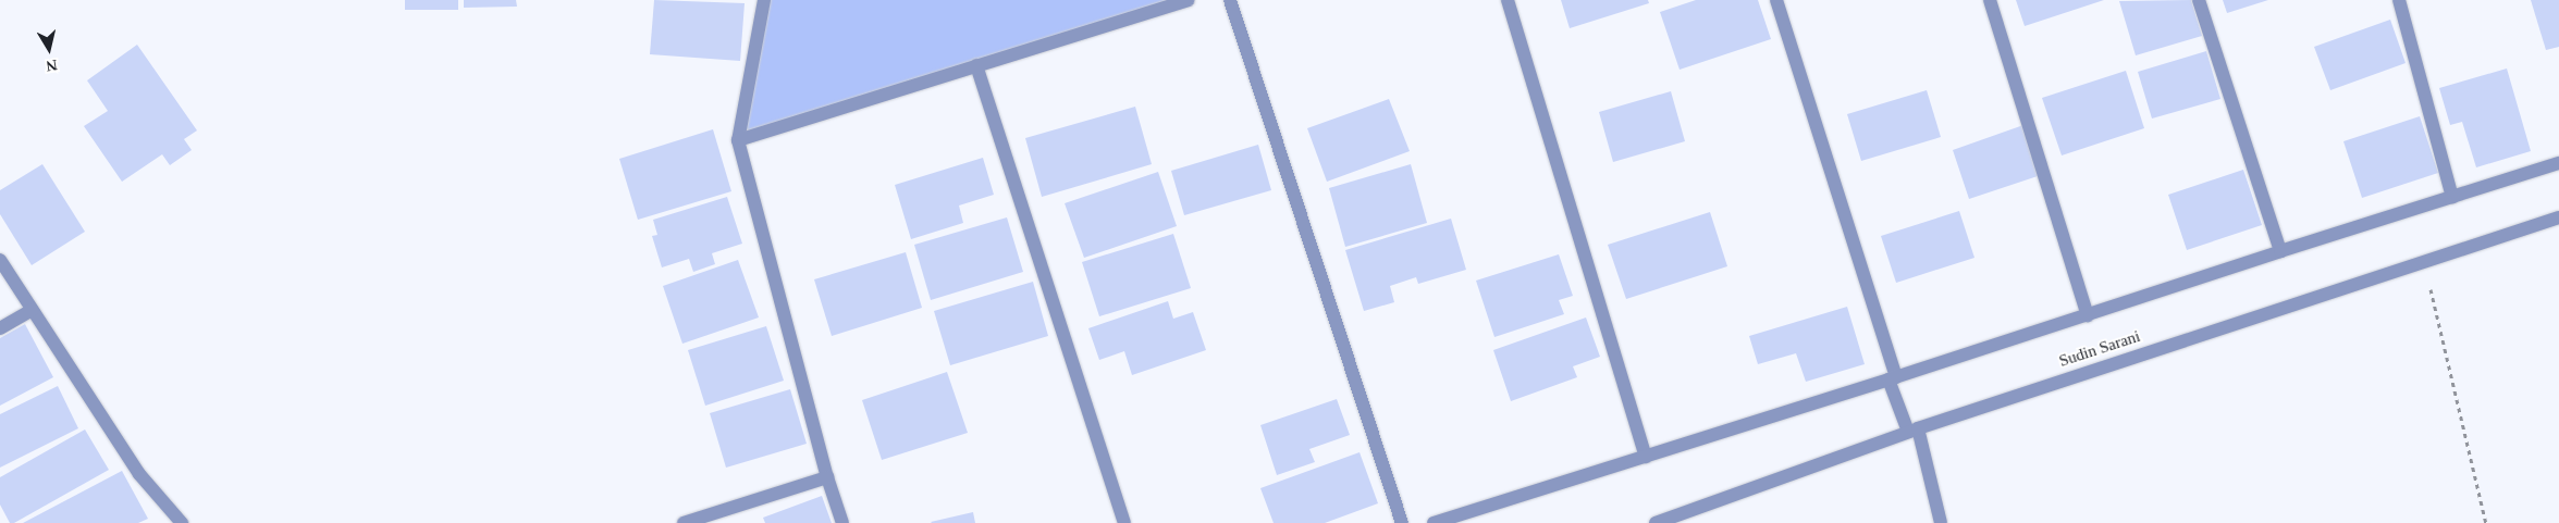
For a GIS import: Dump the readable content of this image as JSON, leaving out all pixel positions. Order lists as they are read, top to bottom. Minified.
{"streets":{"street":["Sudin Sarani"]},"north":"bottom"}
